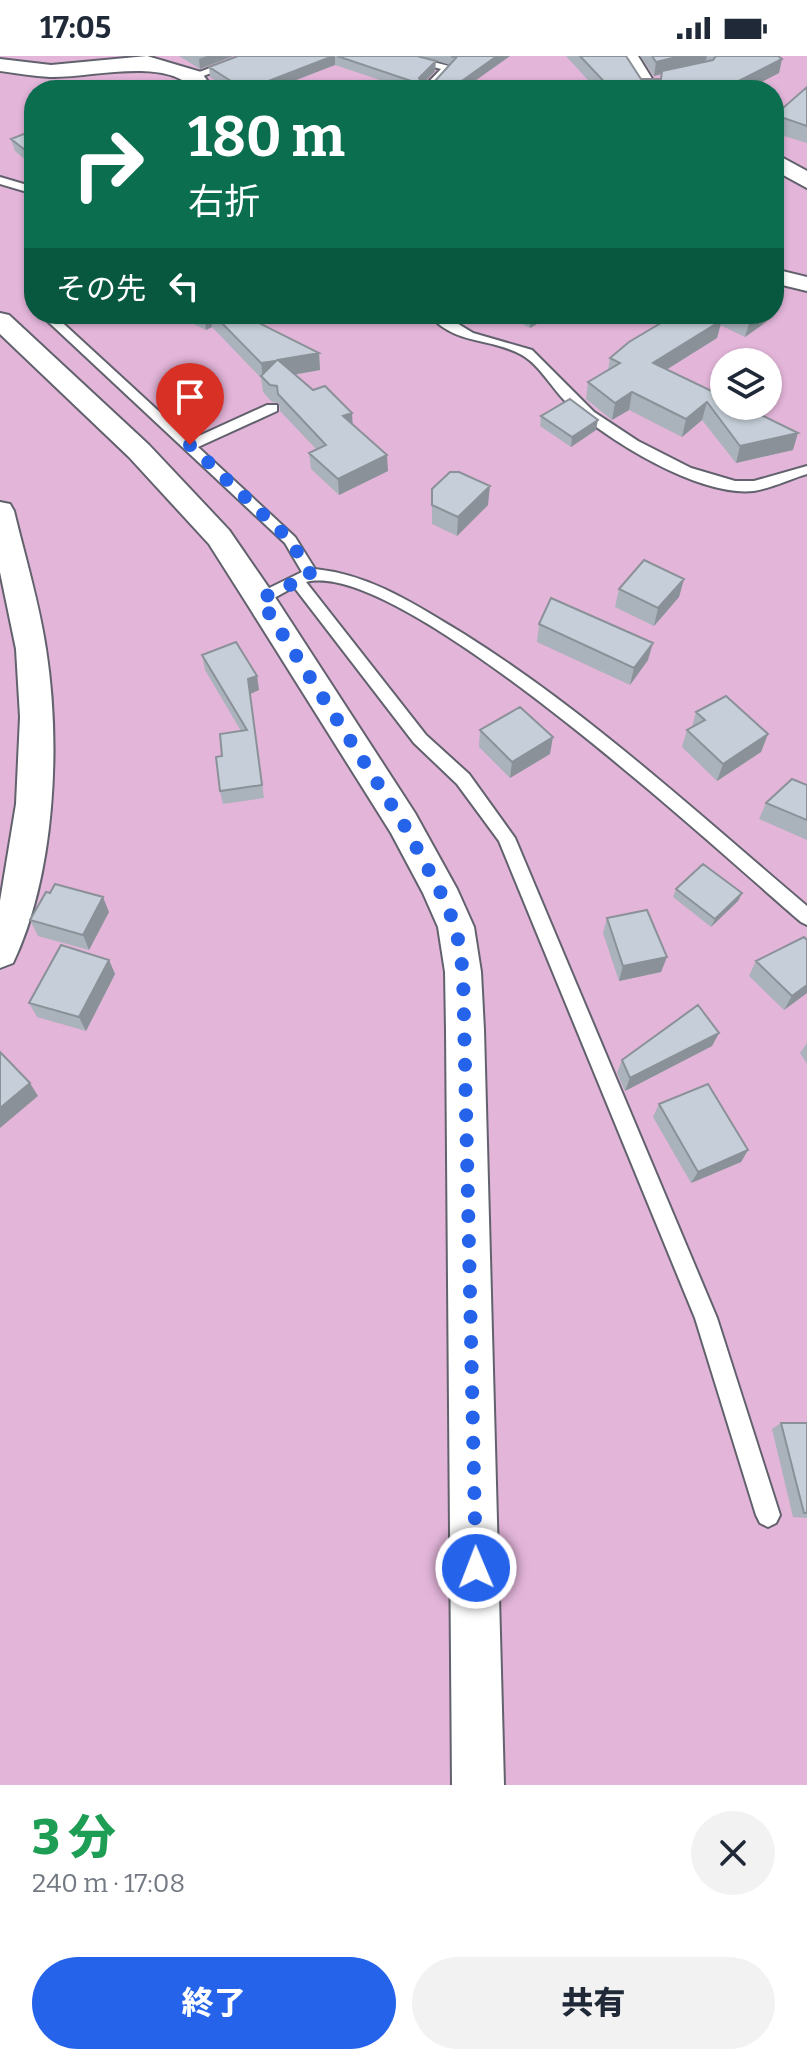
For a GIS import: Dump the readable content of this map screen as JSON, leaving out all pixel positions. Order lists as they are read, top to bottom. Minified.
{"page":{"status":"17:05","turn":["180 m","右折"],"then":"その先","heading":["3 分","240 m · 17:08"],"buttons":["終了","共有"]}}
